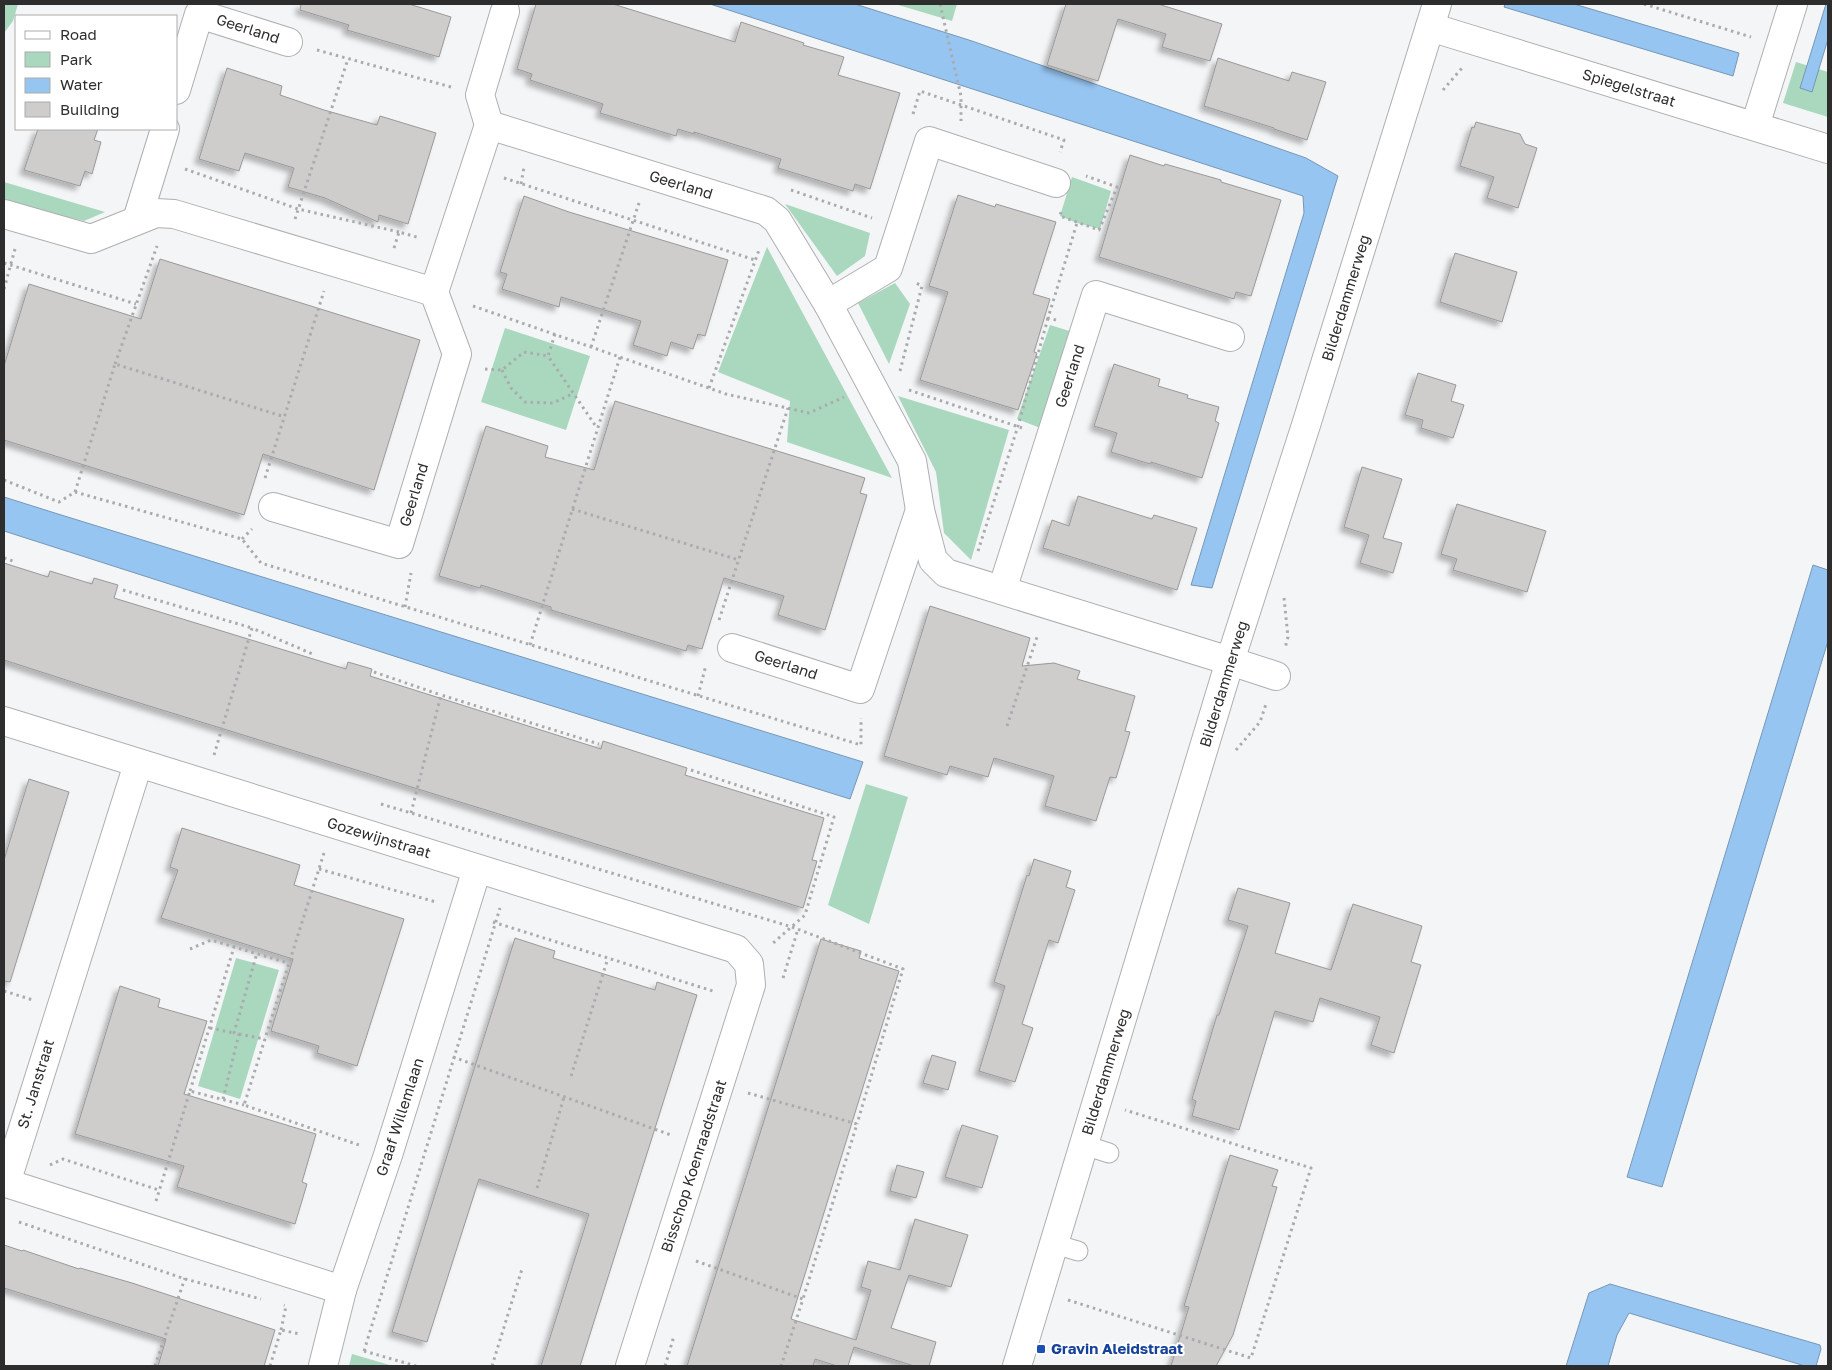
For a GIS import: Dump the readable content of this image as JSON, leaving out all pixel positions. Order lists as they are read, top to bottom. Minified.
{"streets":{"street":["Geerland","Spiegelstraat","Bilderdammerweg","Gozewijnstraat","St. Janstraat","Graaf Willemlaan","Bisschop Koenraadstraat"]},"crossings":[["Geerland","Bilderdammerweg"],["Spiegelstraat","Bilderdammerweg"],["Gozewijnstraat","St. Janstraat"],["Gozewijnstraat","Graaf Willemlaan"],["Gozewijnstraat","Bisschop Koenraadstraat"],["St. Janstraat","Graaf Willemlaan"]],"places":{"transit":["Gravin Aleidstraat"]},"legend":["Road","Park","Water","Building"]}
